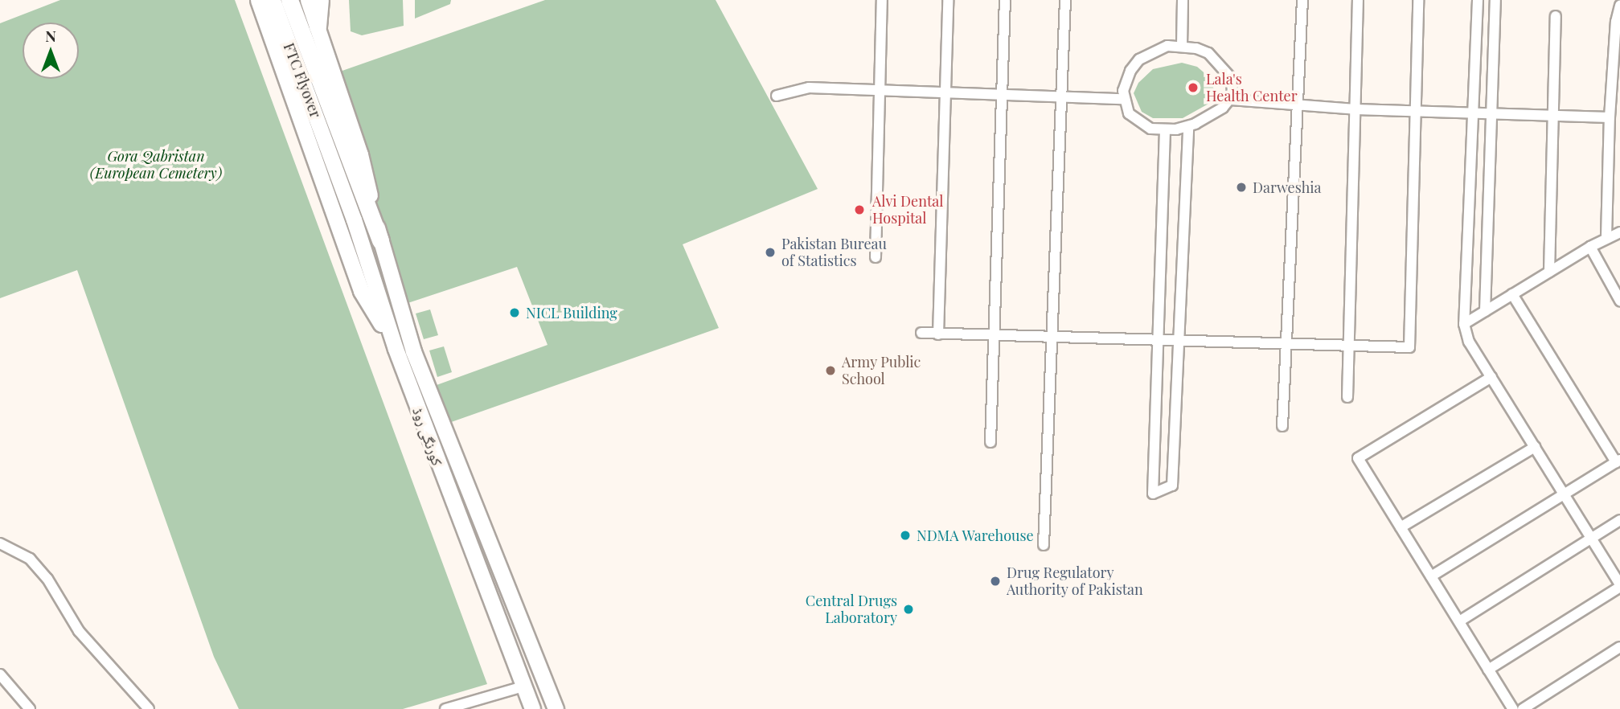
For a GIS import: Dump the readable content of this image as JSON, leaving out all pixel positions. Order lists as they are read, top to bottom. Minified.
{"streets":{"main road":["FTC Flyover","کورنگی روڈ"]},"crossings":[["FTC Flyover","کورنگی روڈ"]],"parks":["Gora Qabristan (European Cemetery)"],"places":["Lala's Health Center","Darweshia","Alvi Dental Hospital","Pakistan Bureau of Statistics","NICL Building","Army Public School","NDMA Warehouse","Drug Regulatory Authority of Pakistan","Central Drugs Laboratory"],"north":"top"}
